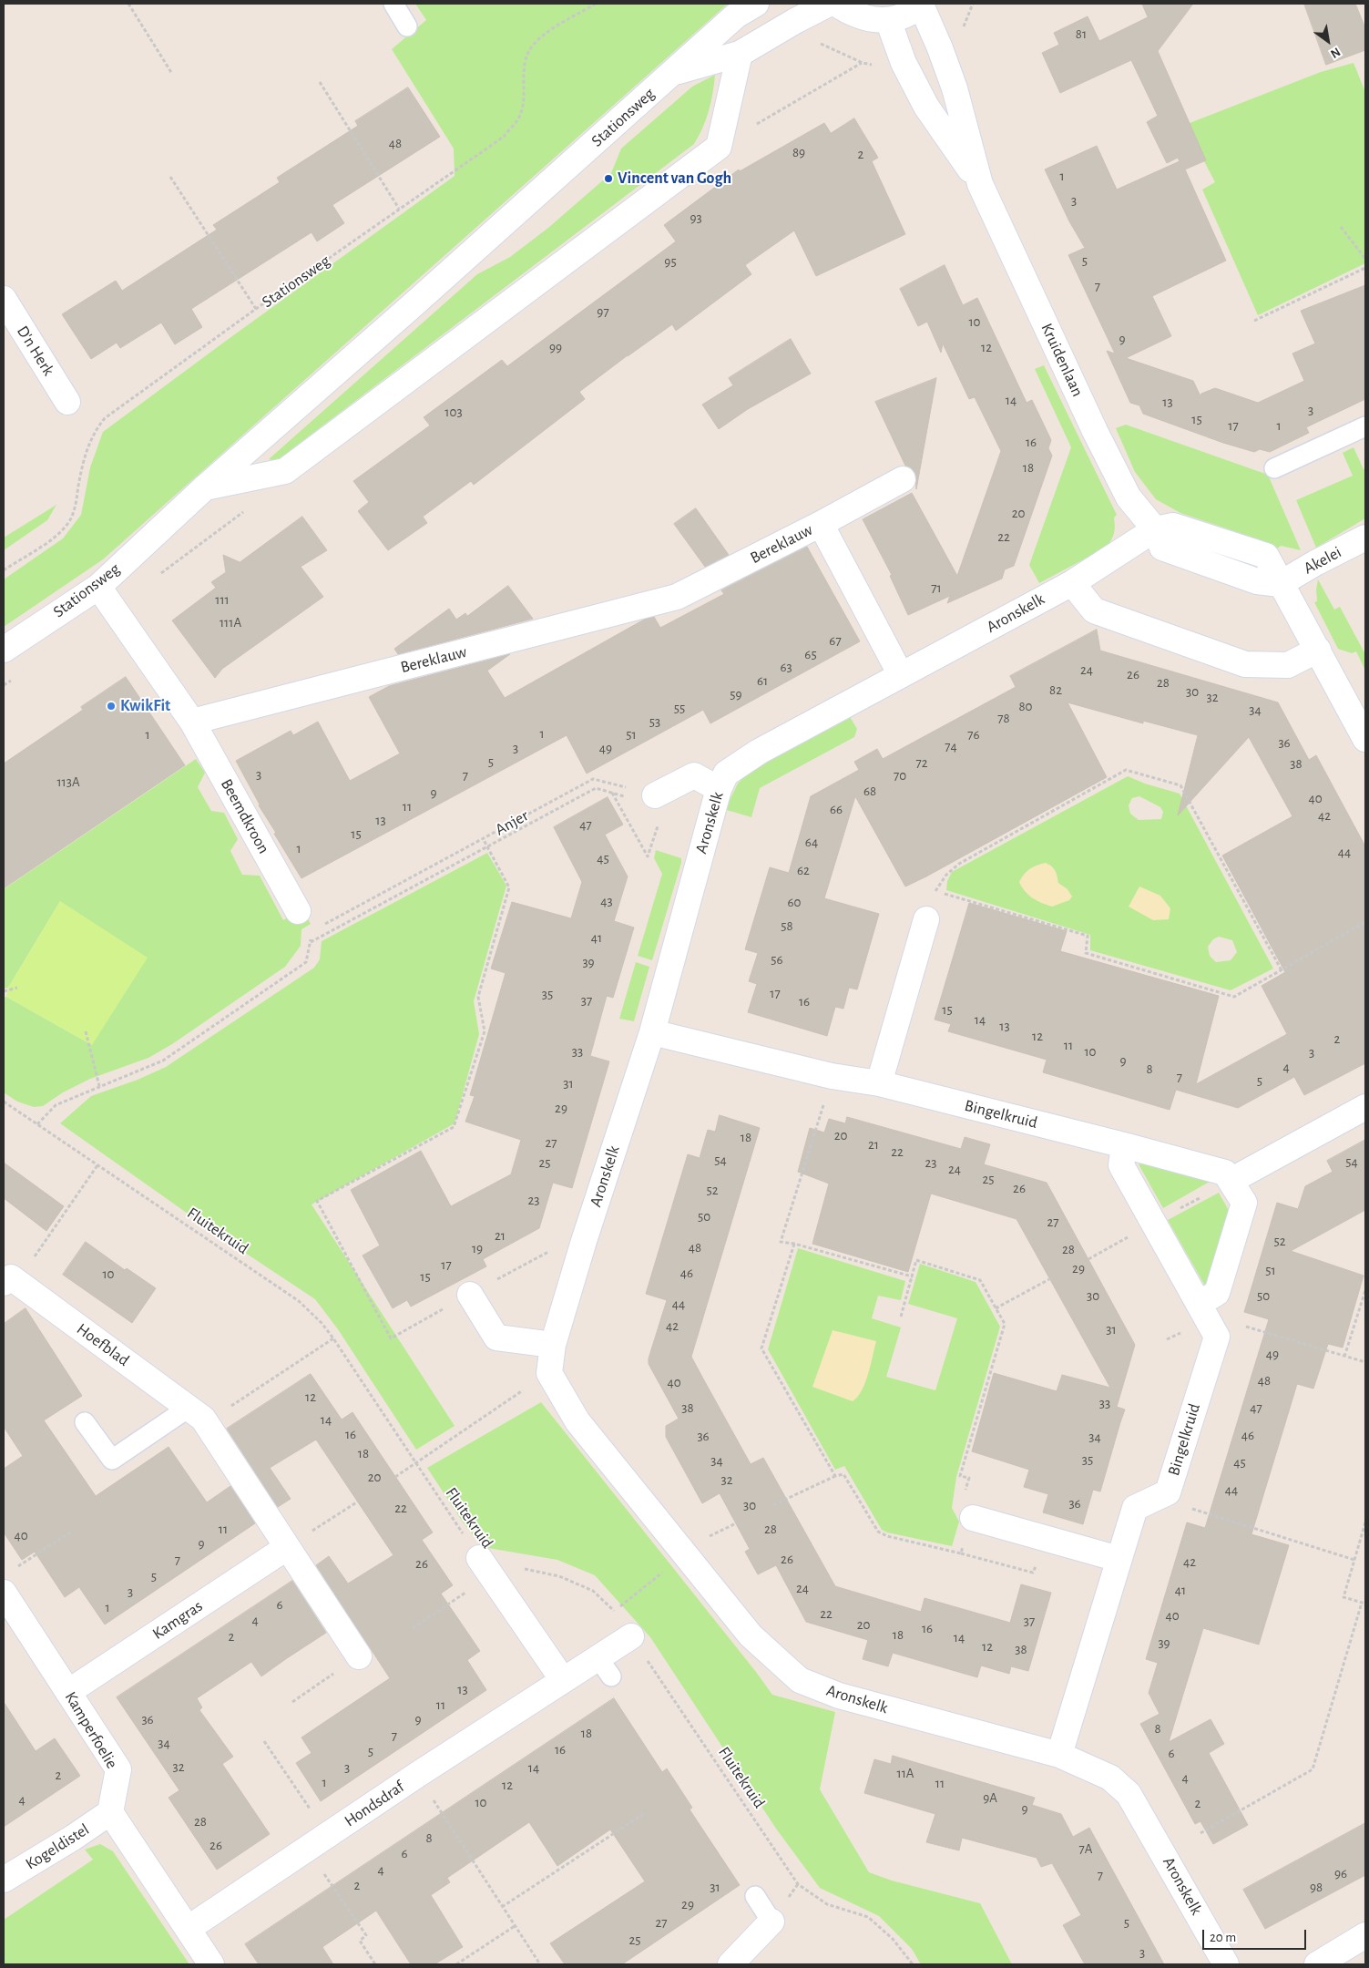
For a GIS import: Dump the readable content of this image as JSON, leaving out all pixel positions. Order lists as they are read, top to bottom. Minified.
{"streets":{"street":["Stationsweg","D'n Herk","Kruidenlaan","Bereklauw","Akelei","Aronskelk","Beemdkroon","Bingelkruid","Hoefblad","Kamgras","Kamperfoelie","Hondsdraf","Kogeldistel"],"path":["Anjer","Fluitekruid"]},"crossings":[["Kruidenlaan","Aronskelk"],["Bereklauw","Aronskelk"],["Bereklauw","Beemdkroon"],["Aronskelk","Bingelkruid"],["Fluitekruid","Hondsdraf"],["Kamgras","Kamperfoelie"],["Kamperfoelie","Kogeldistel"]],"places":["Vincent van Gogh","KwikFit"],"house_numbers":["81","48","89","2","1","3","93","5","95","7","97","10","9","99","12","14","13","3","103","15","17","1","16","18","20","22","71","111","111A","67","65","63","24","26","61","28","82","30","59","32","80","55","34","78","53","1","1","51","76","36","74","3","49","5","72","38","3","7","70","113A","68","9","40","11","66","42","13","47","15","64","1","44","45","62","43","60","58","41","56","39","17","35","37","16","15","14","13","12","2","11","33","10","3","9","4","8","7","5","31","29","20","18","27","21","22","54","54","25","23","24","25","26","52","23","50","27","21","52","48","19","28","17","29","51","46","10","15","30","50","44","42","31","49","48","40","12","33","38","47","14","16","46","36","34","18","35","34","45","20","32","44","36","30","22","11","28","40","9","26","7","42","26","5","24","41","3","6","1","22","40","4","37","20","16","18","2","14","39","12","38","13","11","36","9","8","18","7","34","16","5","6","32","3","14","11A","2","4","1","11","12","9A","4","10","2","9","28","8","26","7A","6","4","96","7","2","31","98","29","27","5","25","3"],"scale_bar":"20 m","north":"bottom right"}
